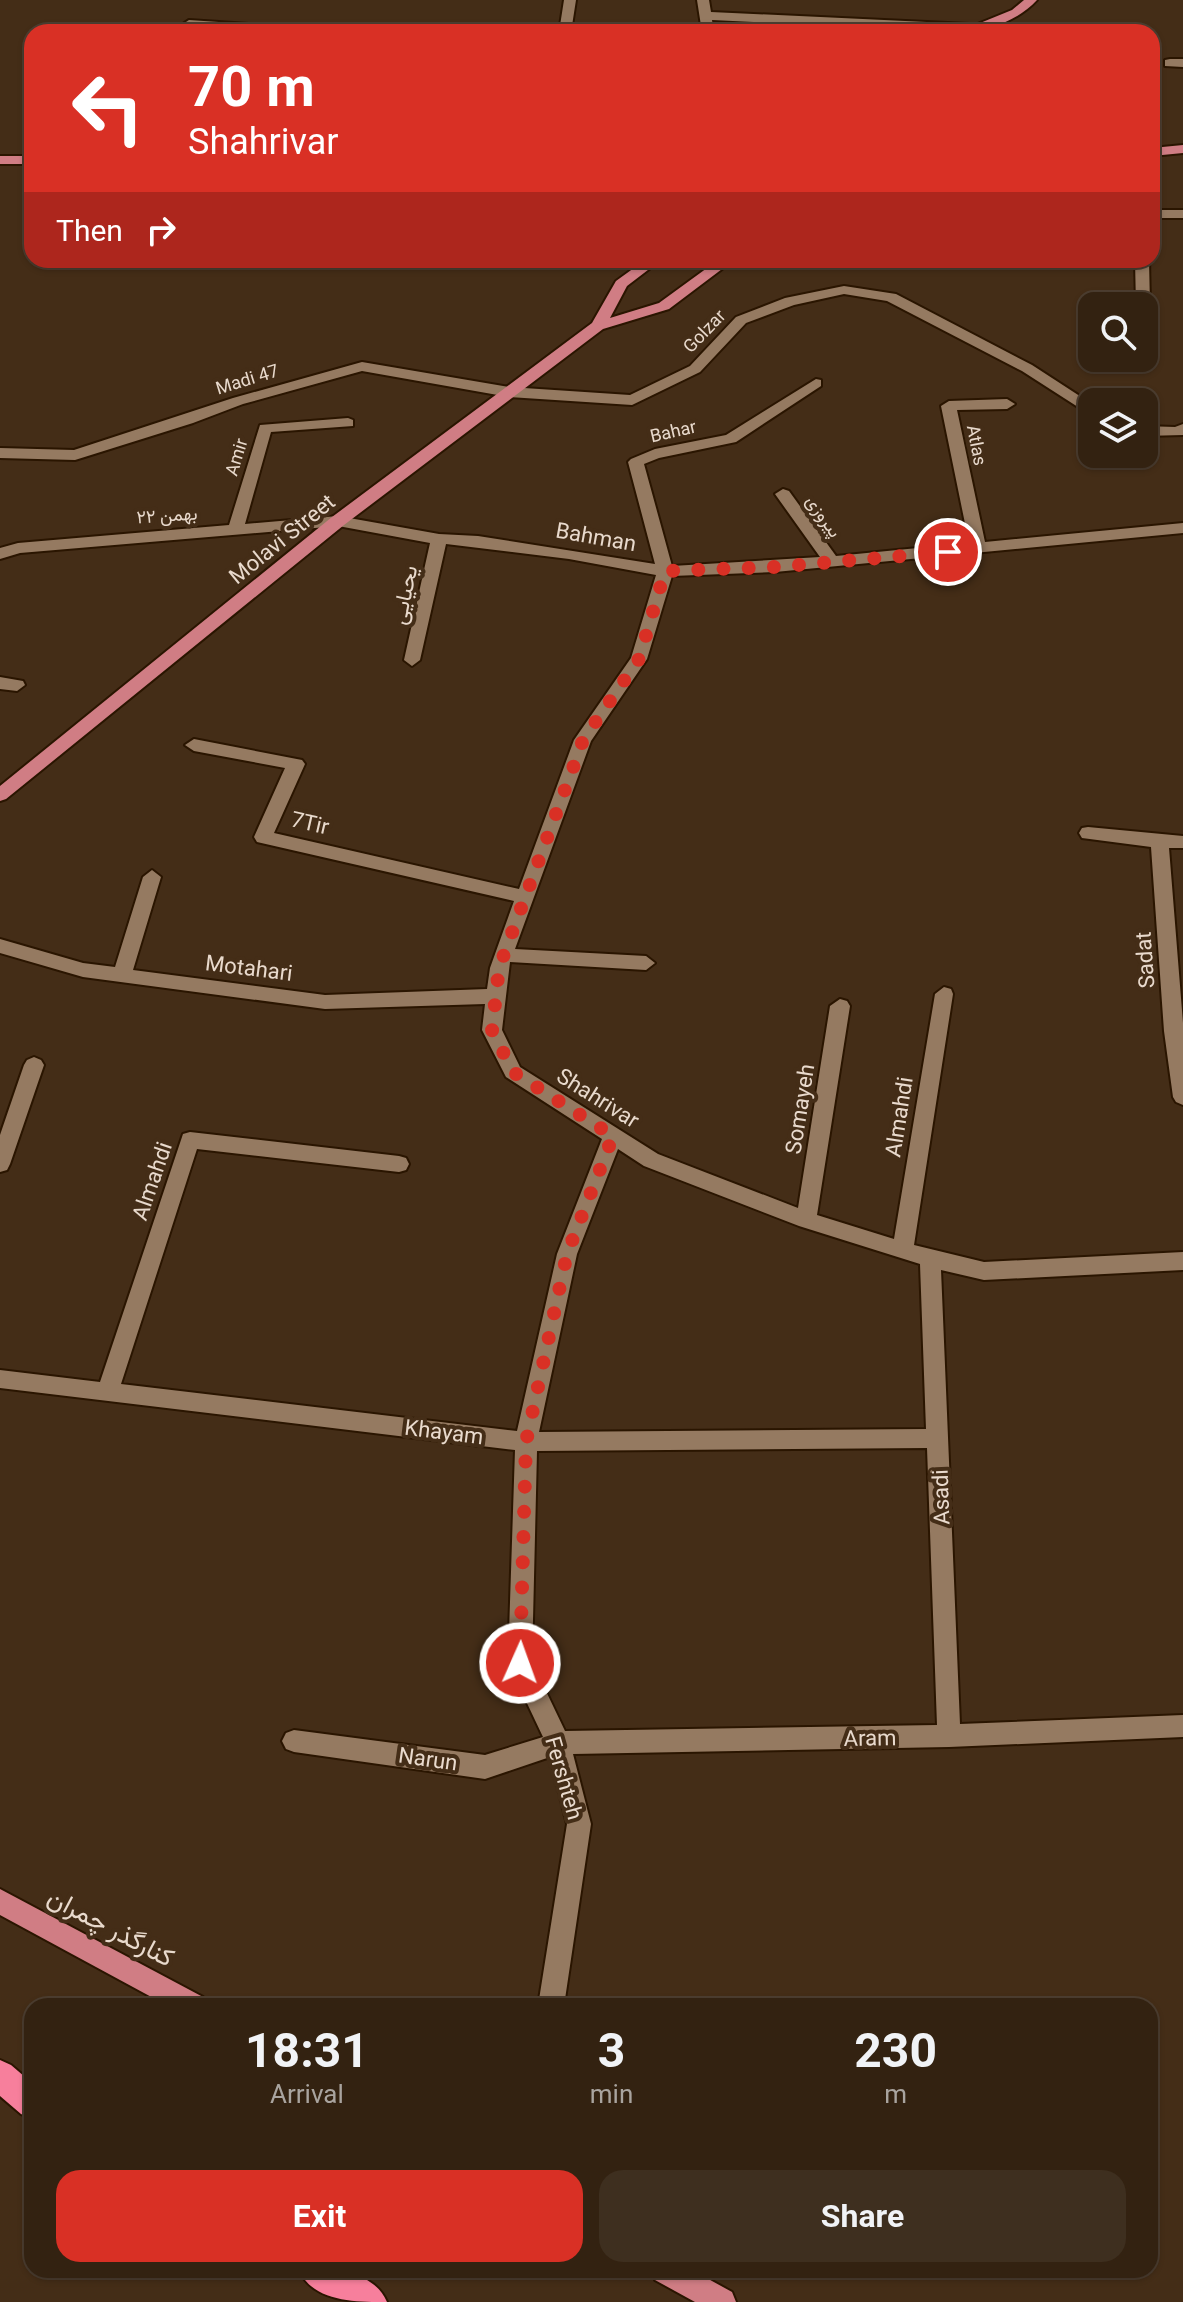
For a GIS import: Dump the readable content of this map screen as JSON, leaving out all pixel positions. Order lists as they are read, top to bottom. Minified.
{"streets":{"main road":["Molavi Street","کنارگذر چمران"],"street":["Golzar","Madi 47","Bahar","Atlas","Amir","۲۲ بهمن","پیروزی","Bahman","یحیایی","7Tir","Sadat","Motahari","Shahrivar","Somayeh","Almahdi","Khayam","Asadi","Aram","Narun","Fershteh"]},"crossings":[["Golzar","Madi 47"],["Golzar","Molavi Street"],["Madi 47","Molavi Street"],["Bahar","Bahman"],["Bahar","Shahrivar"],["Atlas","Bahman"],["Amir","۲۲ بهمن"],["۲۲ بهمن","Bahman"],["۲۲ بهمن","Molavi Street"],["پیروزی","Bahman"],["Bahman","Molavi Street"],["Bahman","یحیایی"],["Bahman","Shahrivar"],["7Tir","Shahrivar"],["Motahari","Shahrivar"],["Shahrivar","Somayeh"],["Shahrivar","Almahdi"],["Shahrivar","Asadi"],["Shahrivar","Fershteh"],["Almahdi","Khayam"],["Khayam","Asadi"],["Khayam","Fershteh"],["Asadi","Aram"],["Aram","Narun"],["Aram","Fershteh"],["Narun","Fershteh"]],"page":{"turn":["70 m","Shahrivar"],"then":"Then","eta":["18:31","Arrival","3","min","230","m"],"buttons":["Exit","Share"]}}
